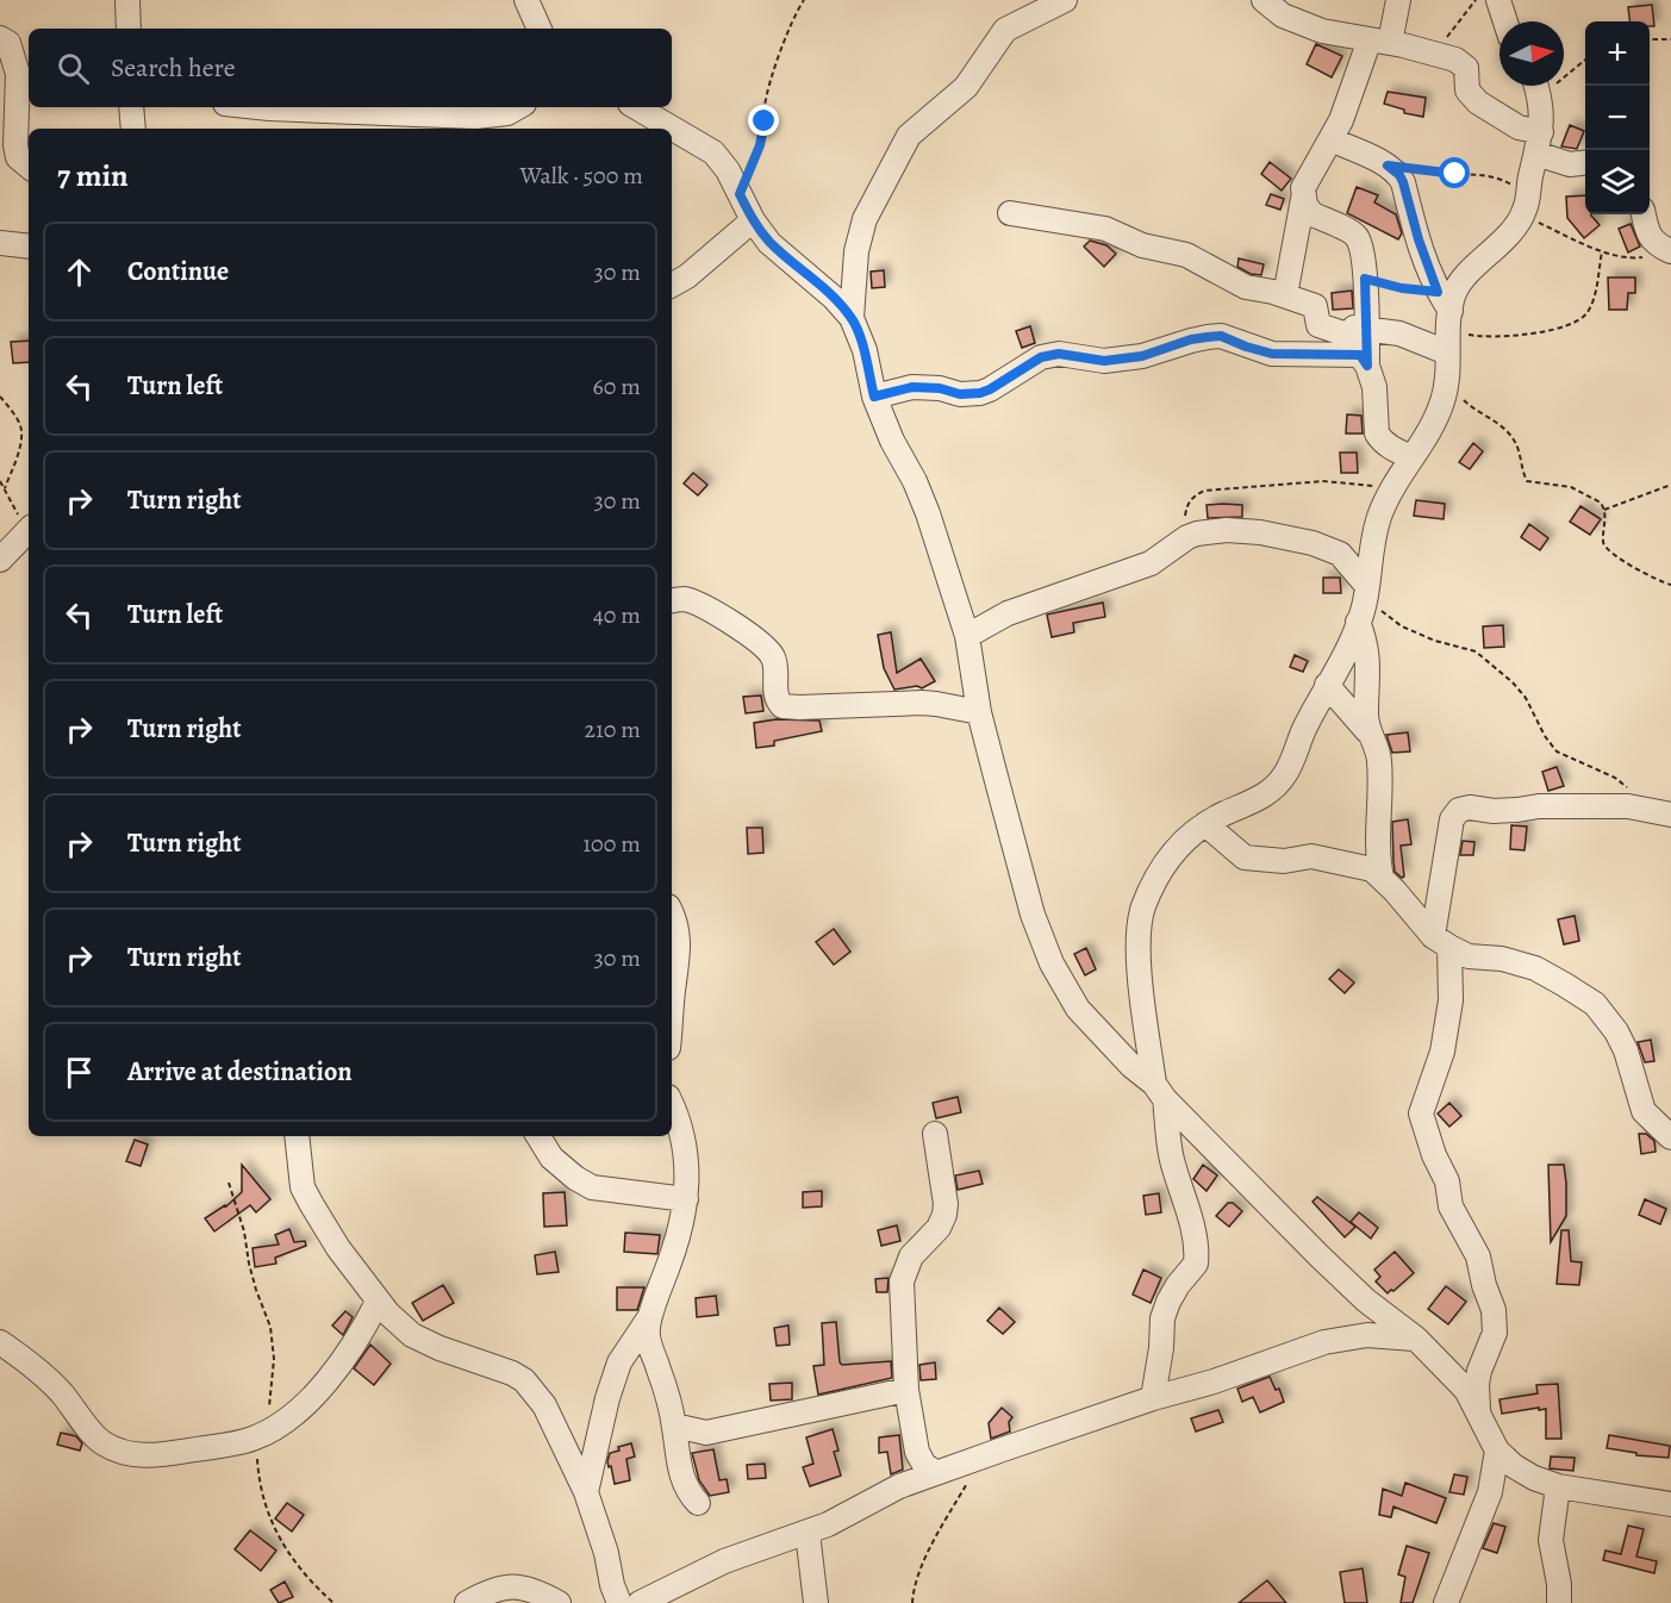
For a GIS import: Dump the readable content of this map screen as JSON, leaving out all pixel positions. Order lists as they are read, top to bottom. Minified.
{"north":"right","page":{"map_buttons":["+","−"],"search":"Search here","heading":["7 min","Walk · 500 m"],"list":[["Continue","30 m"],["Turn left","60 m"],["Turn right","30 m"],["Turn left","40 m"],["Turn right","210 m"],["Turn right","100 m"],["Turn right","30 m"],"Arrive at destination"]}}
